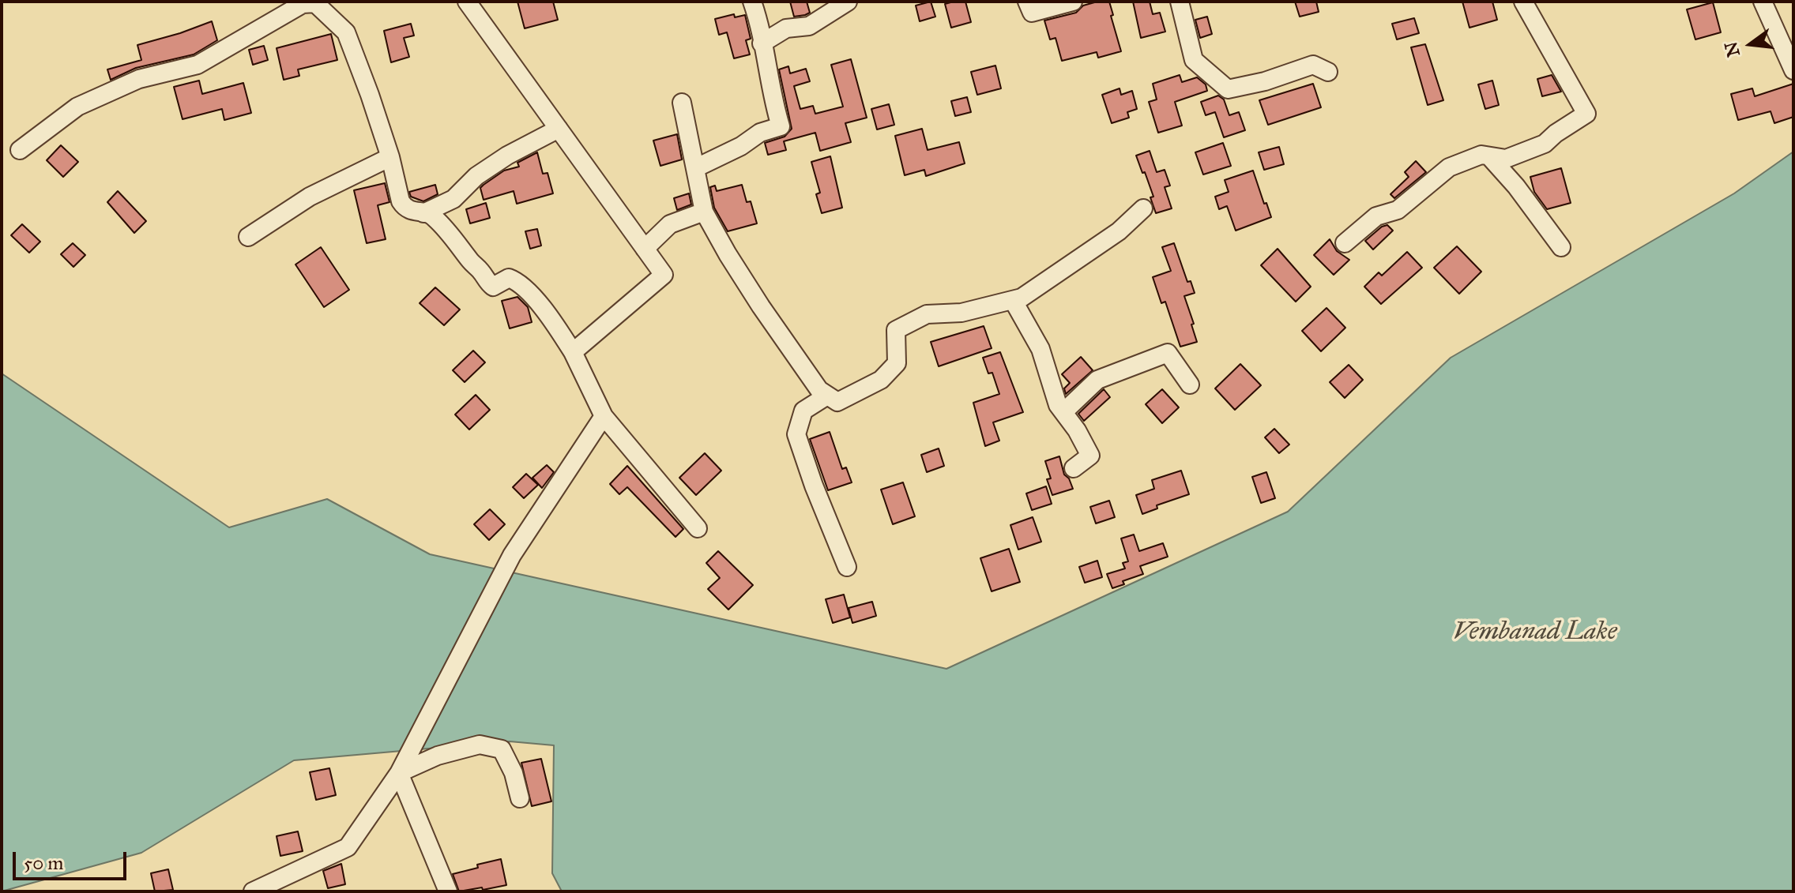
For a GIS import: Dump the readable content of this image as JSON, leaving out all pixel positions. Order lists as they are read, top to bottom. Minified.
{"water":["Vembanad Lake"],"scale_bar":"50 m","north":"left"}
